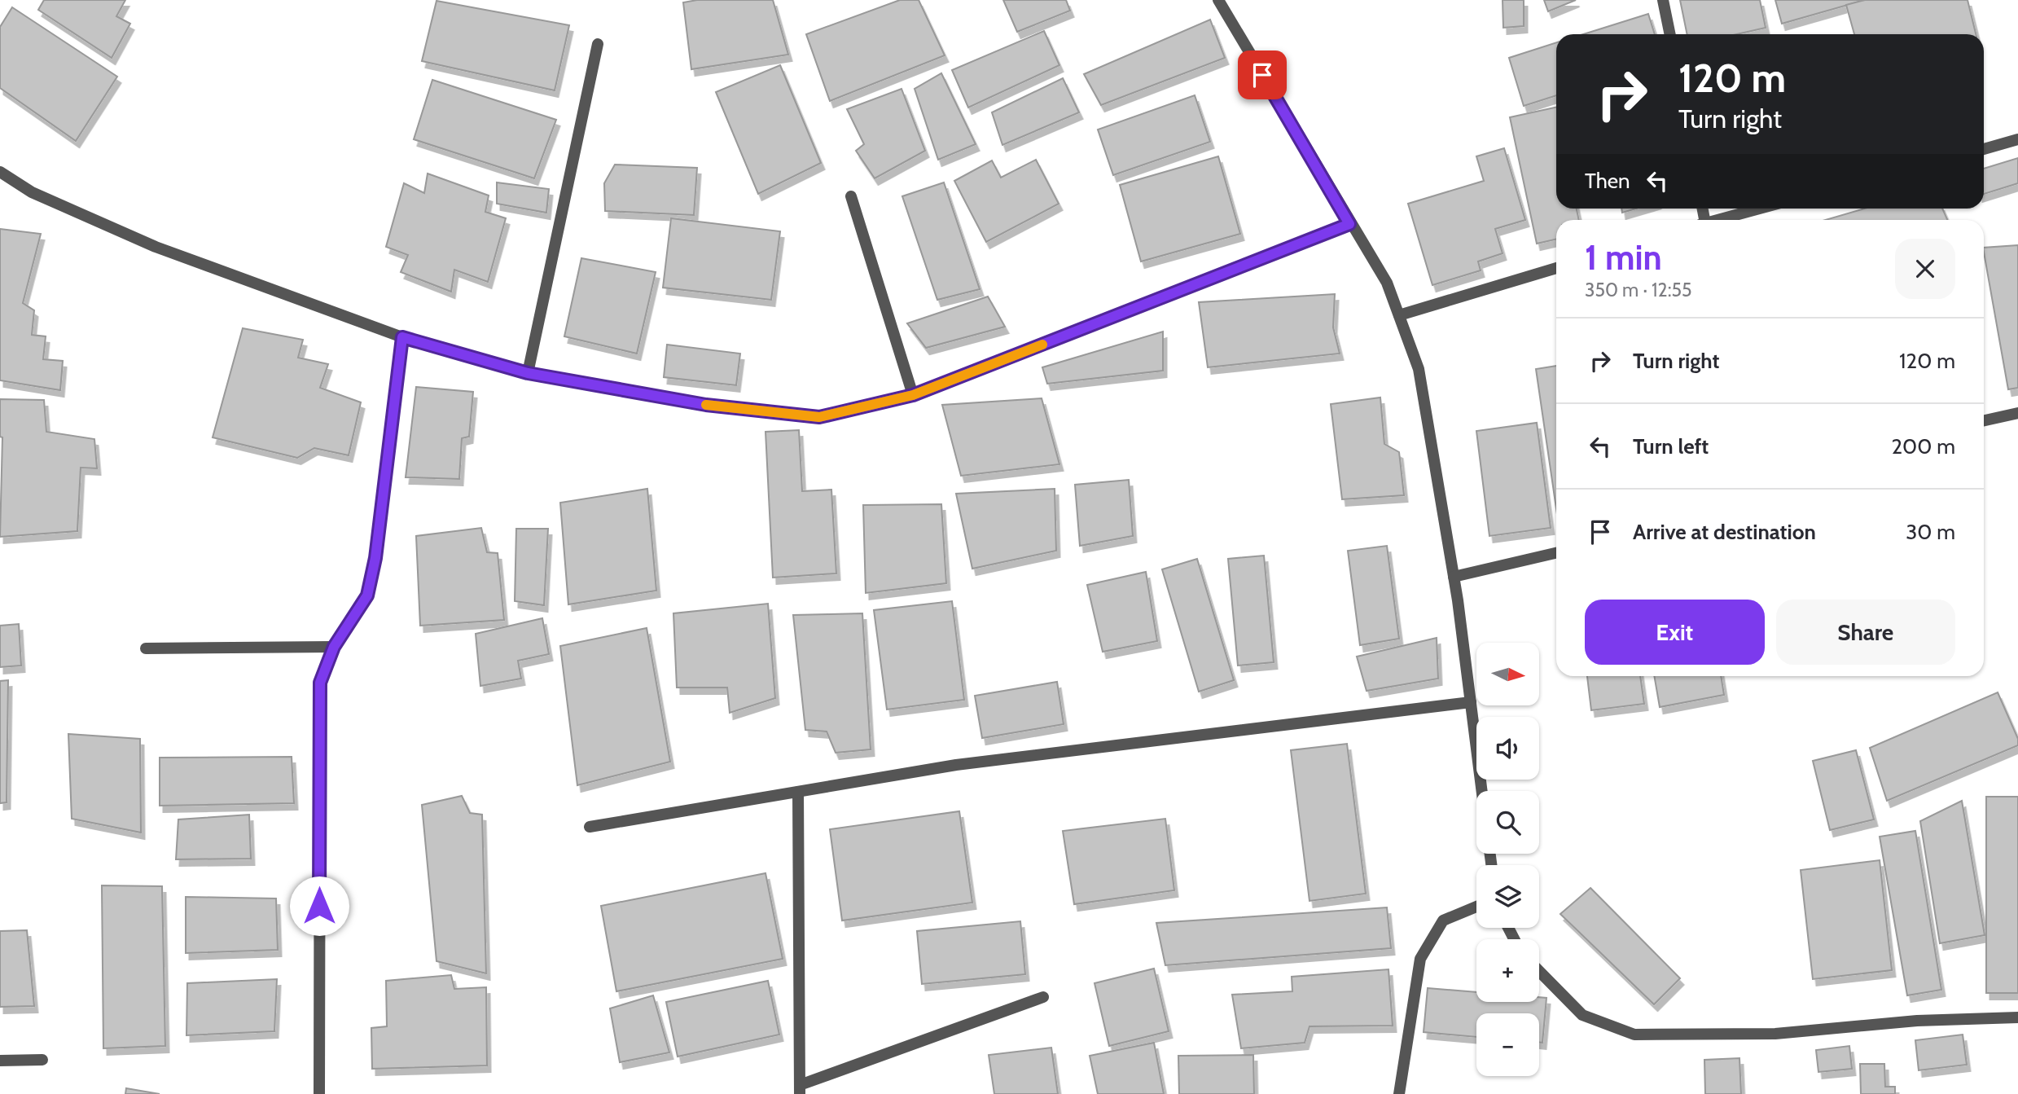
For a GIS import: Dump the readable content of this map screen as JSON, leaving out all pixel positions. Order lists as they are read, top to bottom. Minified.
{"north":"right","page":{"turn":["120 m","Turn right"],"then":"Then","heading":["1 min","350 m · 12:55"],"list":[{"name":"Turn right","value":"120 m"},{"name":"Turn left","value":"200 m"},{"name":"Arrive at destination","value":"30 m"}],"buttons":["Exit","Share"],"map_buttons":["+","−"]}}
